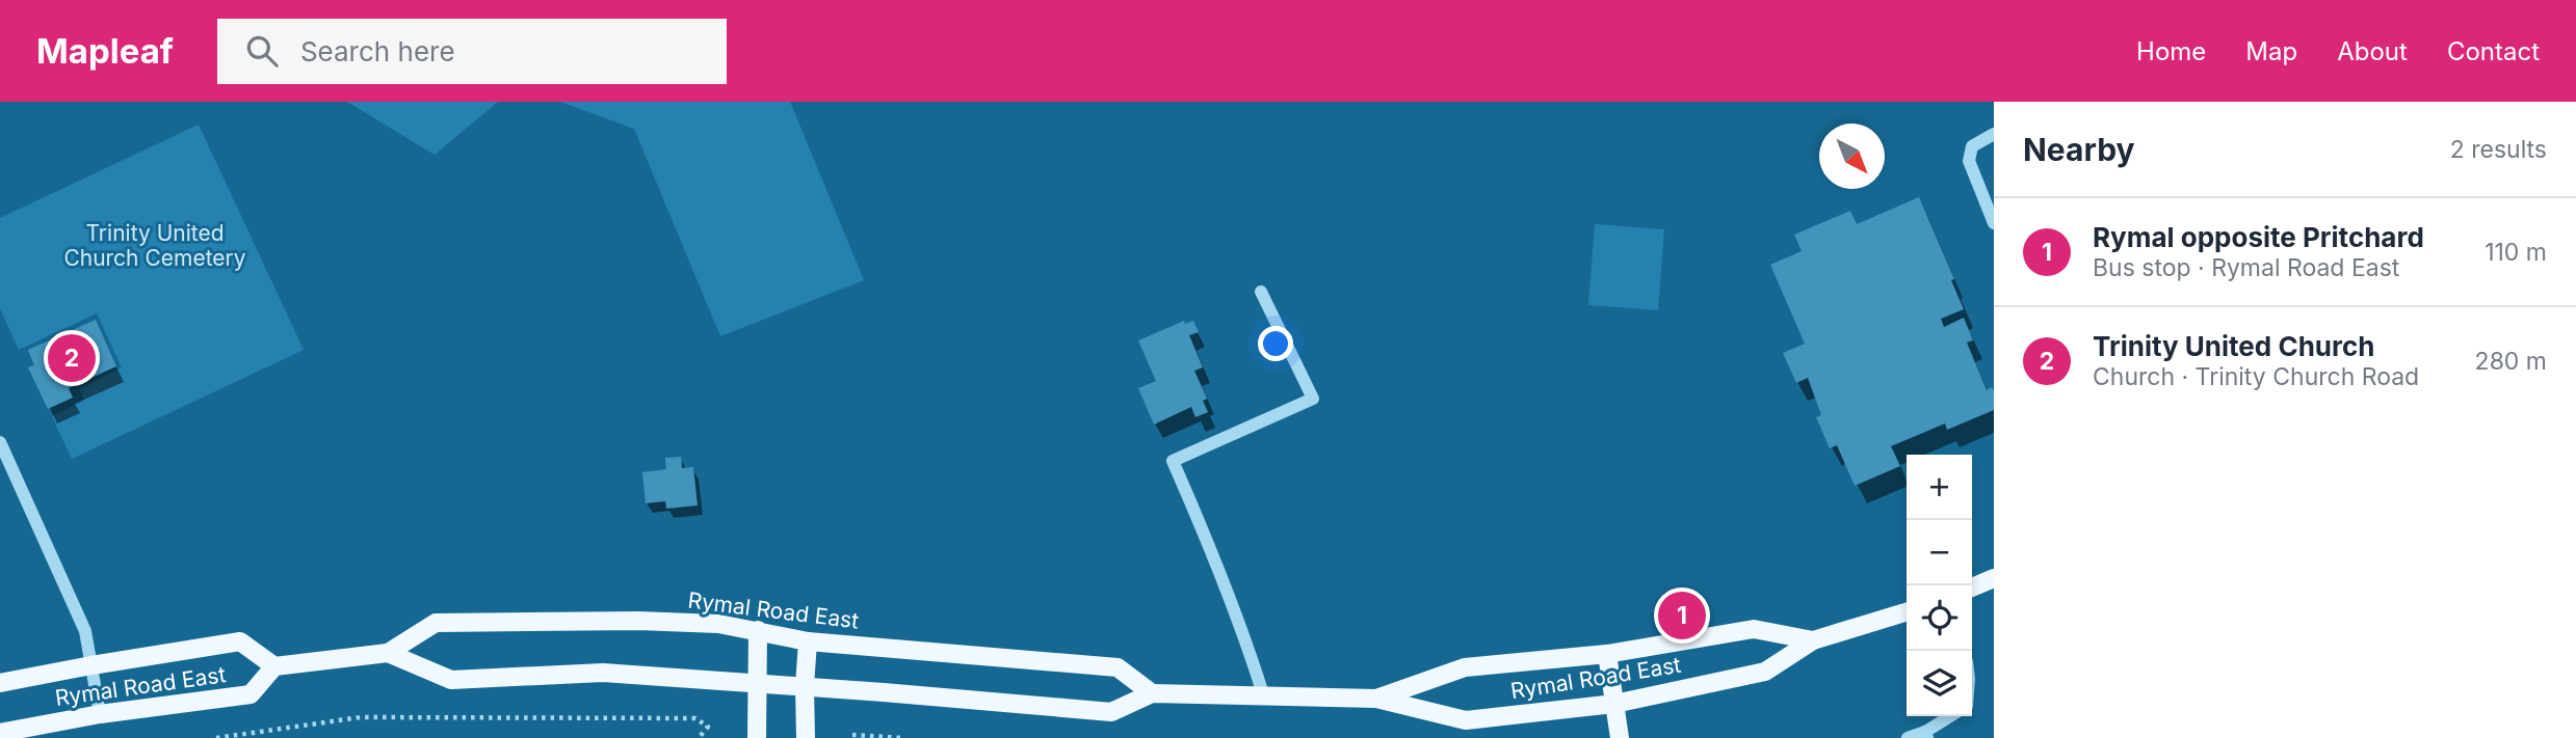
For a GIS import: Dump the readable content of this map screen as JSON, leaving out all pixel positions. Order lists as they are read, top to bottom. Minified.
{"streets":{"main road":["Rymal Road East"]},"parks":["Trinity United Church Cemetery"],"north":"bottom right","page":{"header":"Mapleaf","search":"Search here","nav":["Home","Map","About","Contact"],"heading":["Nearby","2 results"],"list":[{"mark":"1","name":"Rymal opposite Pritchard","note":"Bus stop · Rymal Road East","value":"110 m"},{"mark":"2","name":"Trinity United Church","note":"Church · Trinity Church Road","value":"280 m"}],"pins":["2","1"],"map_buttons":["+","−"]}}
